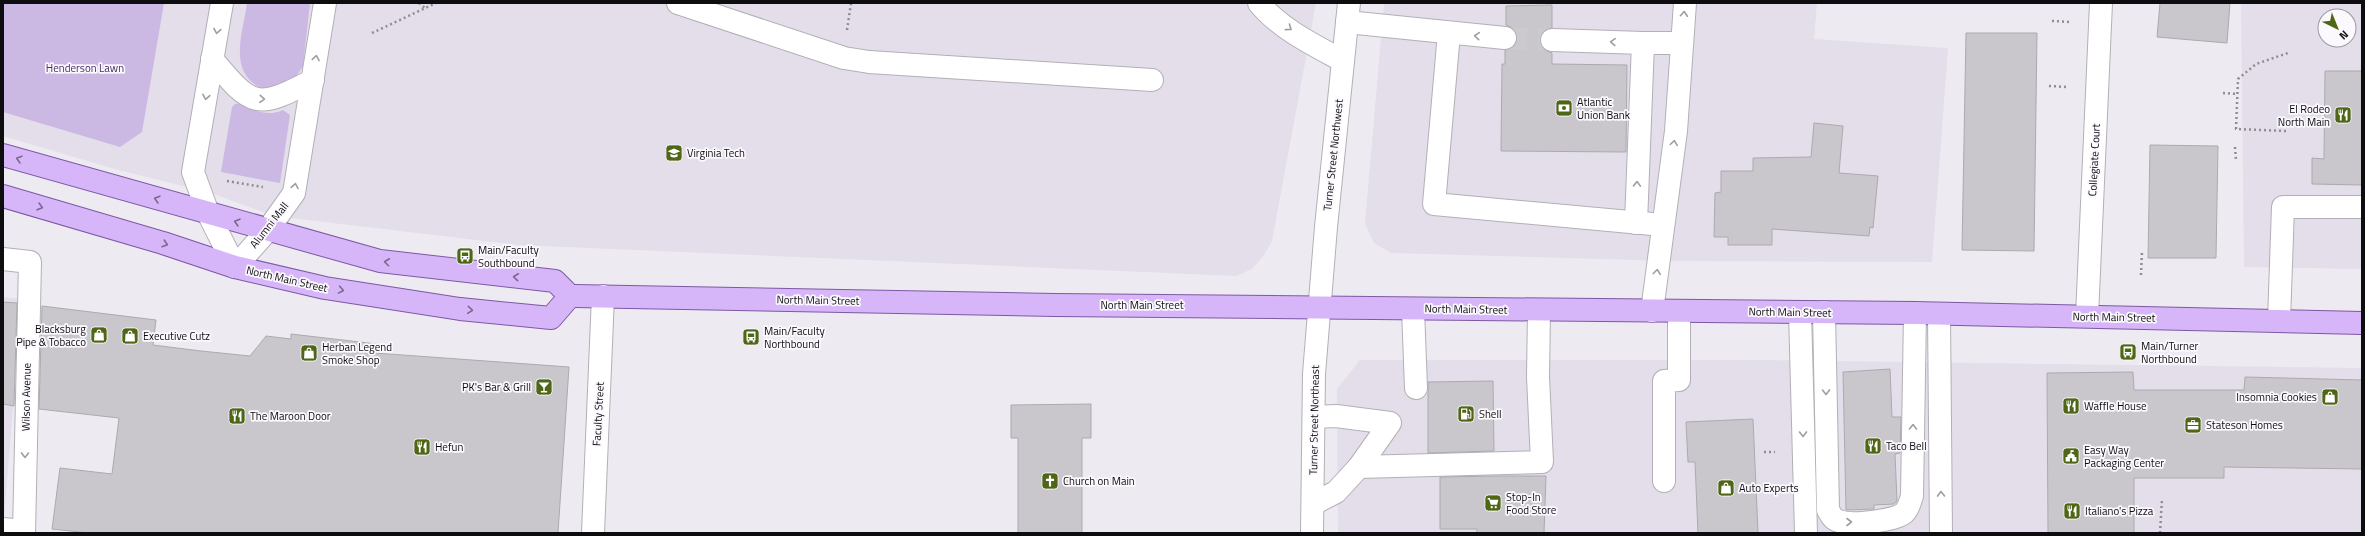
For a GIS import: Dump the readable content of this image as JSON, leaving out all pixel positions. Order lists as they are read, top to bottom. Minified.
{"streets":{"main road":["North Main Street"],"street":["Turner Street Northwest","Collegiate Court","Alumni Mall","Wilson Avenue","Faculty Street","Turner Street Northeast"]},"crossings":[["Turner Street Northwest","North Main Street"],["Turner Street Northwest","Turner Street Northeast"],["Collegiate Court","North Main Street"],["Alumni Mall","North Main Street"],["North Main Street","Faculty Street"],["North Main Street","Turner Street Northeast"]],"parks":["Henderson Lawn"],"places":{"bank":["Atlantic Union Bank"],"restaurant":["El Rodeo North Main","Waffle House","The Maroon Door","Taco Bell","Hefun","Italiano's Pizza"],"school or university":["Virginia Tech"],"bus stop":["Main/Faculty Southbound","Main/Faculty Northbound","Main/Turner Northbound"],"shop":["Blacksburg Pipe & Tobacco","Executive Cutz","Herban Legend Smoke Shop","Insomnia Cookies","Auto Experts"],"bar":["PK's Bar & Grill"],"fuel station":["Shell"],"office":["Stateson Homes"],"public building":["Easy Way Packaging Center"],"church":["Church on Main"],"supermarket":["Stop-In Food Store"]},"north":"bottom right"}
